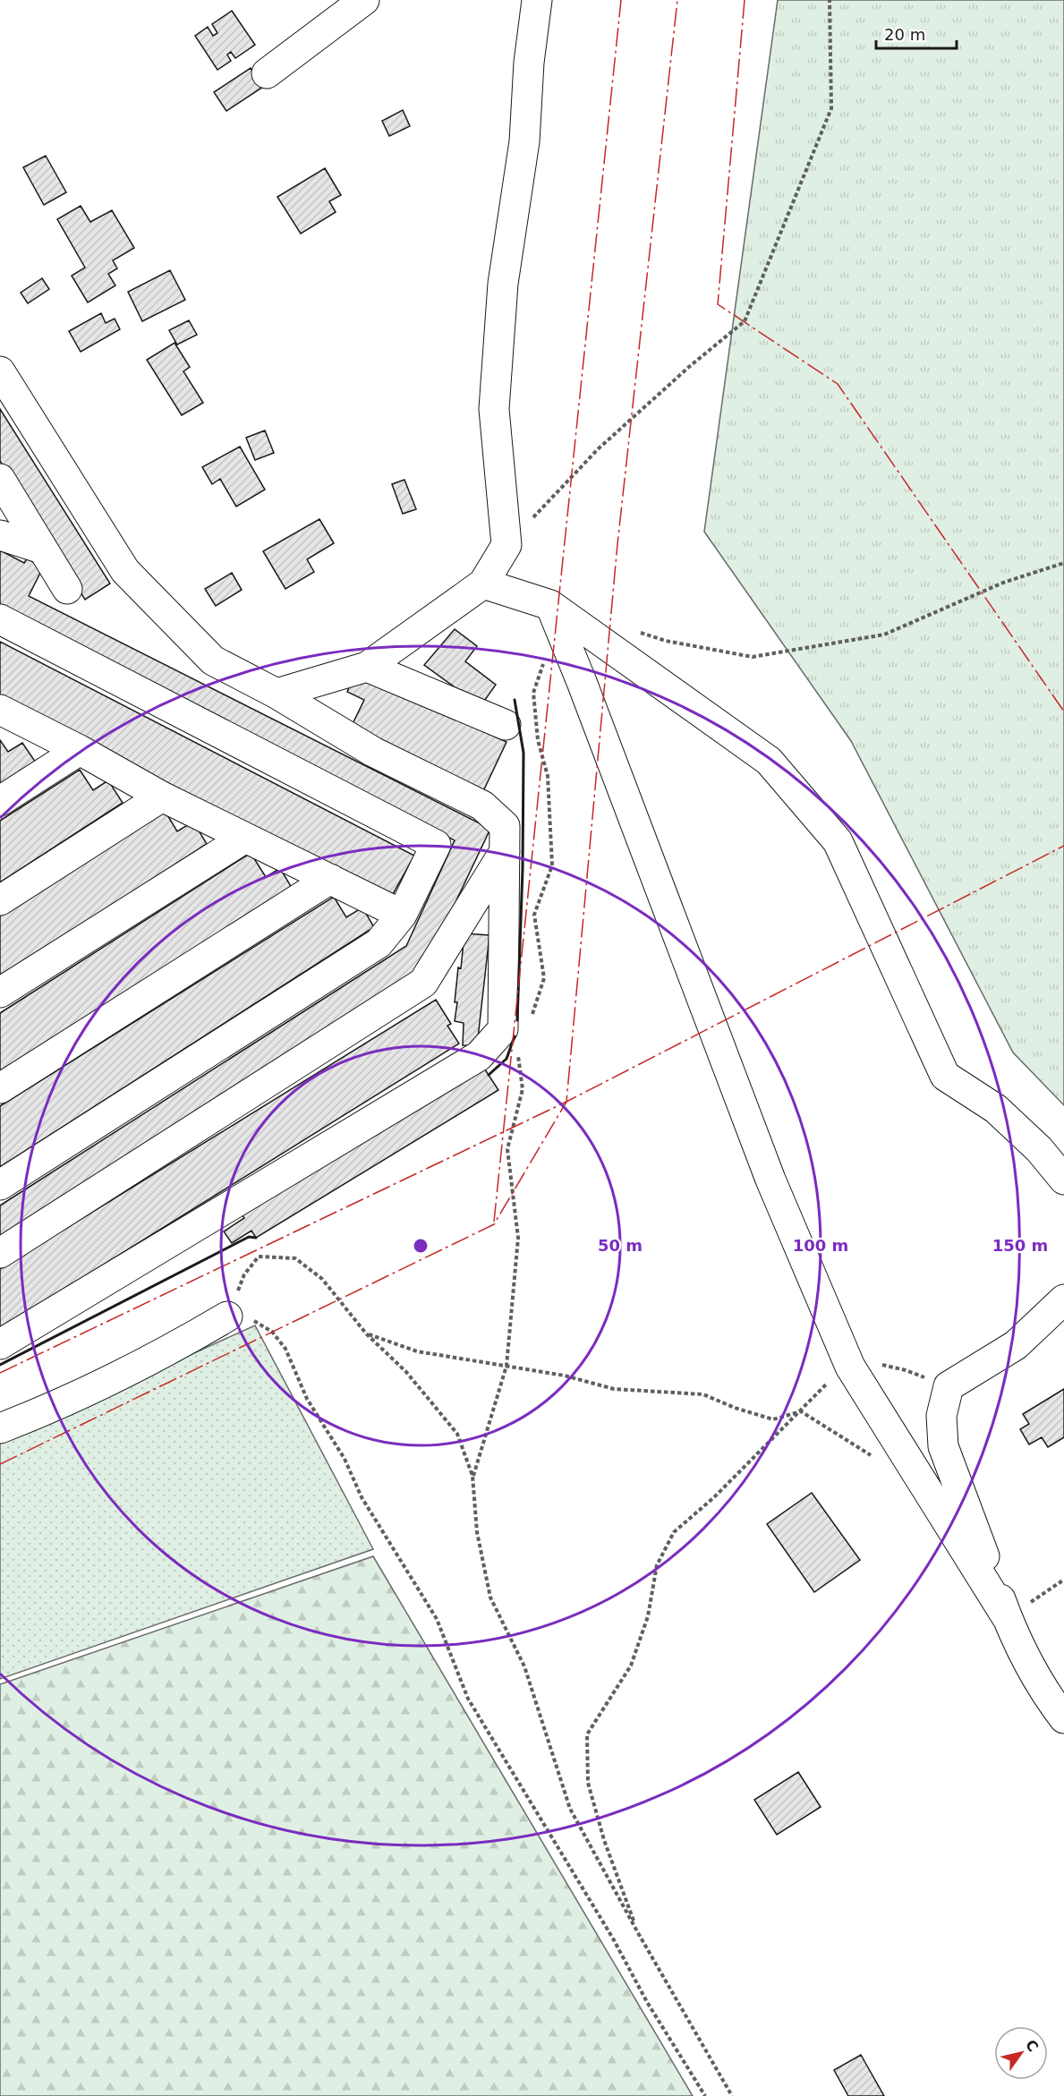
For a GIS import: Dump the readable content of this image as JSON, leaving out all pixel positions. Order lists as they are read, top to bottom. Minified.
{"scale_bar":"20 m","north":"top right","rings":["50 m","100 m","150 m"]}
